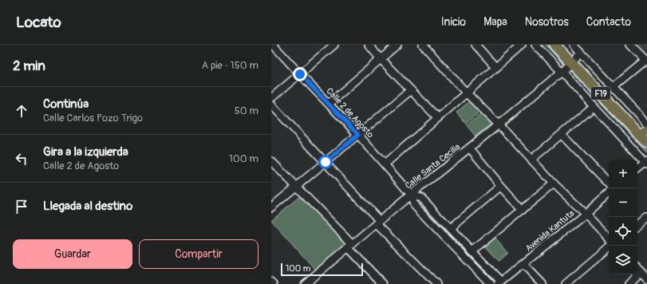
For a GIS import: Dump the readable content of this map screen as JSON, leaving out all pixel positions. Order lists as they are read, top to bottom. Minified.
{"streets":{"highway":["F19"],"street":["Calle 2 de Agosto","Calle Santa Cecilia","Avenida Kantuta"]},"crossings":[["F19","Calle Santa Cecilia"],["Calle 2 de Agosto","Calle Santa Cecilia"],["Calle 2 de Agosto","Avenida Kantuta"]],"scale_bar":"100 m","page":{"header":"Locato","nav":["Inicio","Mapa","Nosotros","Contacto"],"heading":["2 min","A pie · 150 m"],"list":[["Continúa","Calle Carlos Pozo Trigo","50 m"],["Gira a la izquierda","Calle 2 de Agosto","100 m"],"Llegada al destino"],"map_buttons":["+","−"],"buttons":["Guardar","Compartir"],"scale":"100 m"}}
